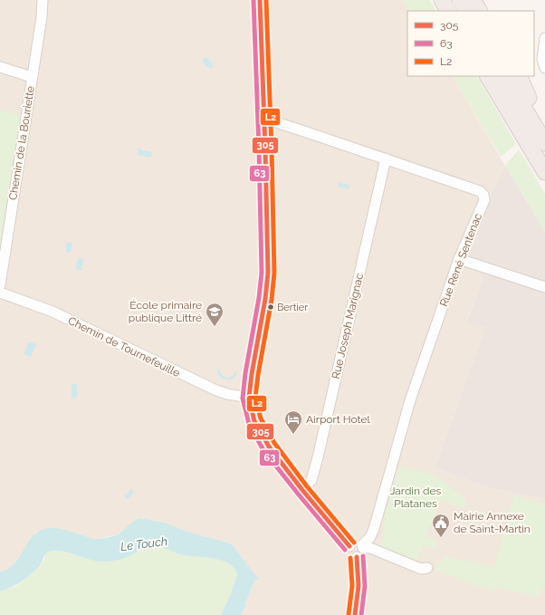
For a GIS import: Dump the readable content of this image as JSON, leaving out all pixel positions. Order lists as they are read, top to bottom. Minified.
{"streets":{"street":["Chemin de la Bouriette","Rue René Sentenac","Rue Joseph Marignac","Chemin de Tournefeuille"]},"crossings":[["Rue René Sentenac","Rue Joseph Marignac"]],"water":["Le Touch"],"parks":["Jardin des Platanes"],"places":{"other":["Bertier"],"school or university":["École primaire publique Littré"],"hotel":["Airport Hotel"],"public building":["Mairie Annexe de Saint-Martin"]},"lines":["transit line 305","transit line 63","transit line L2"],"legend":["305","63","L2"]}
